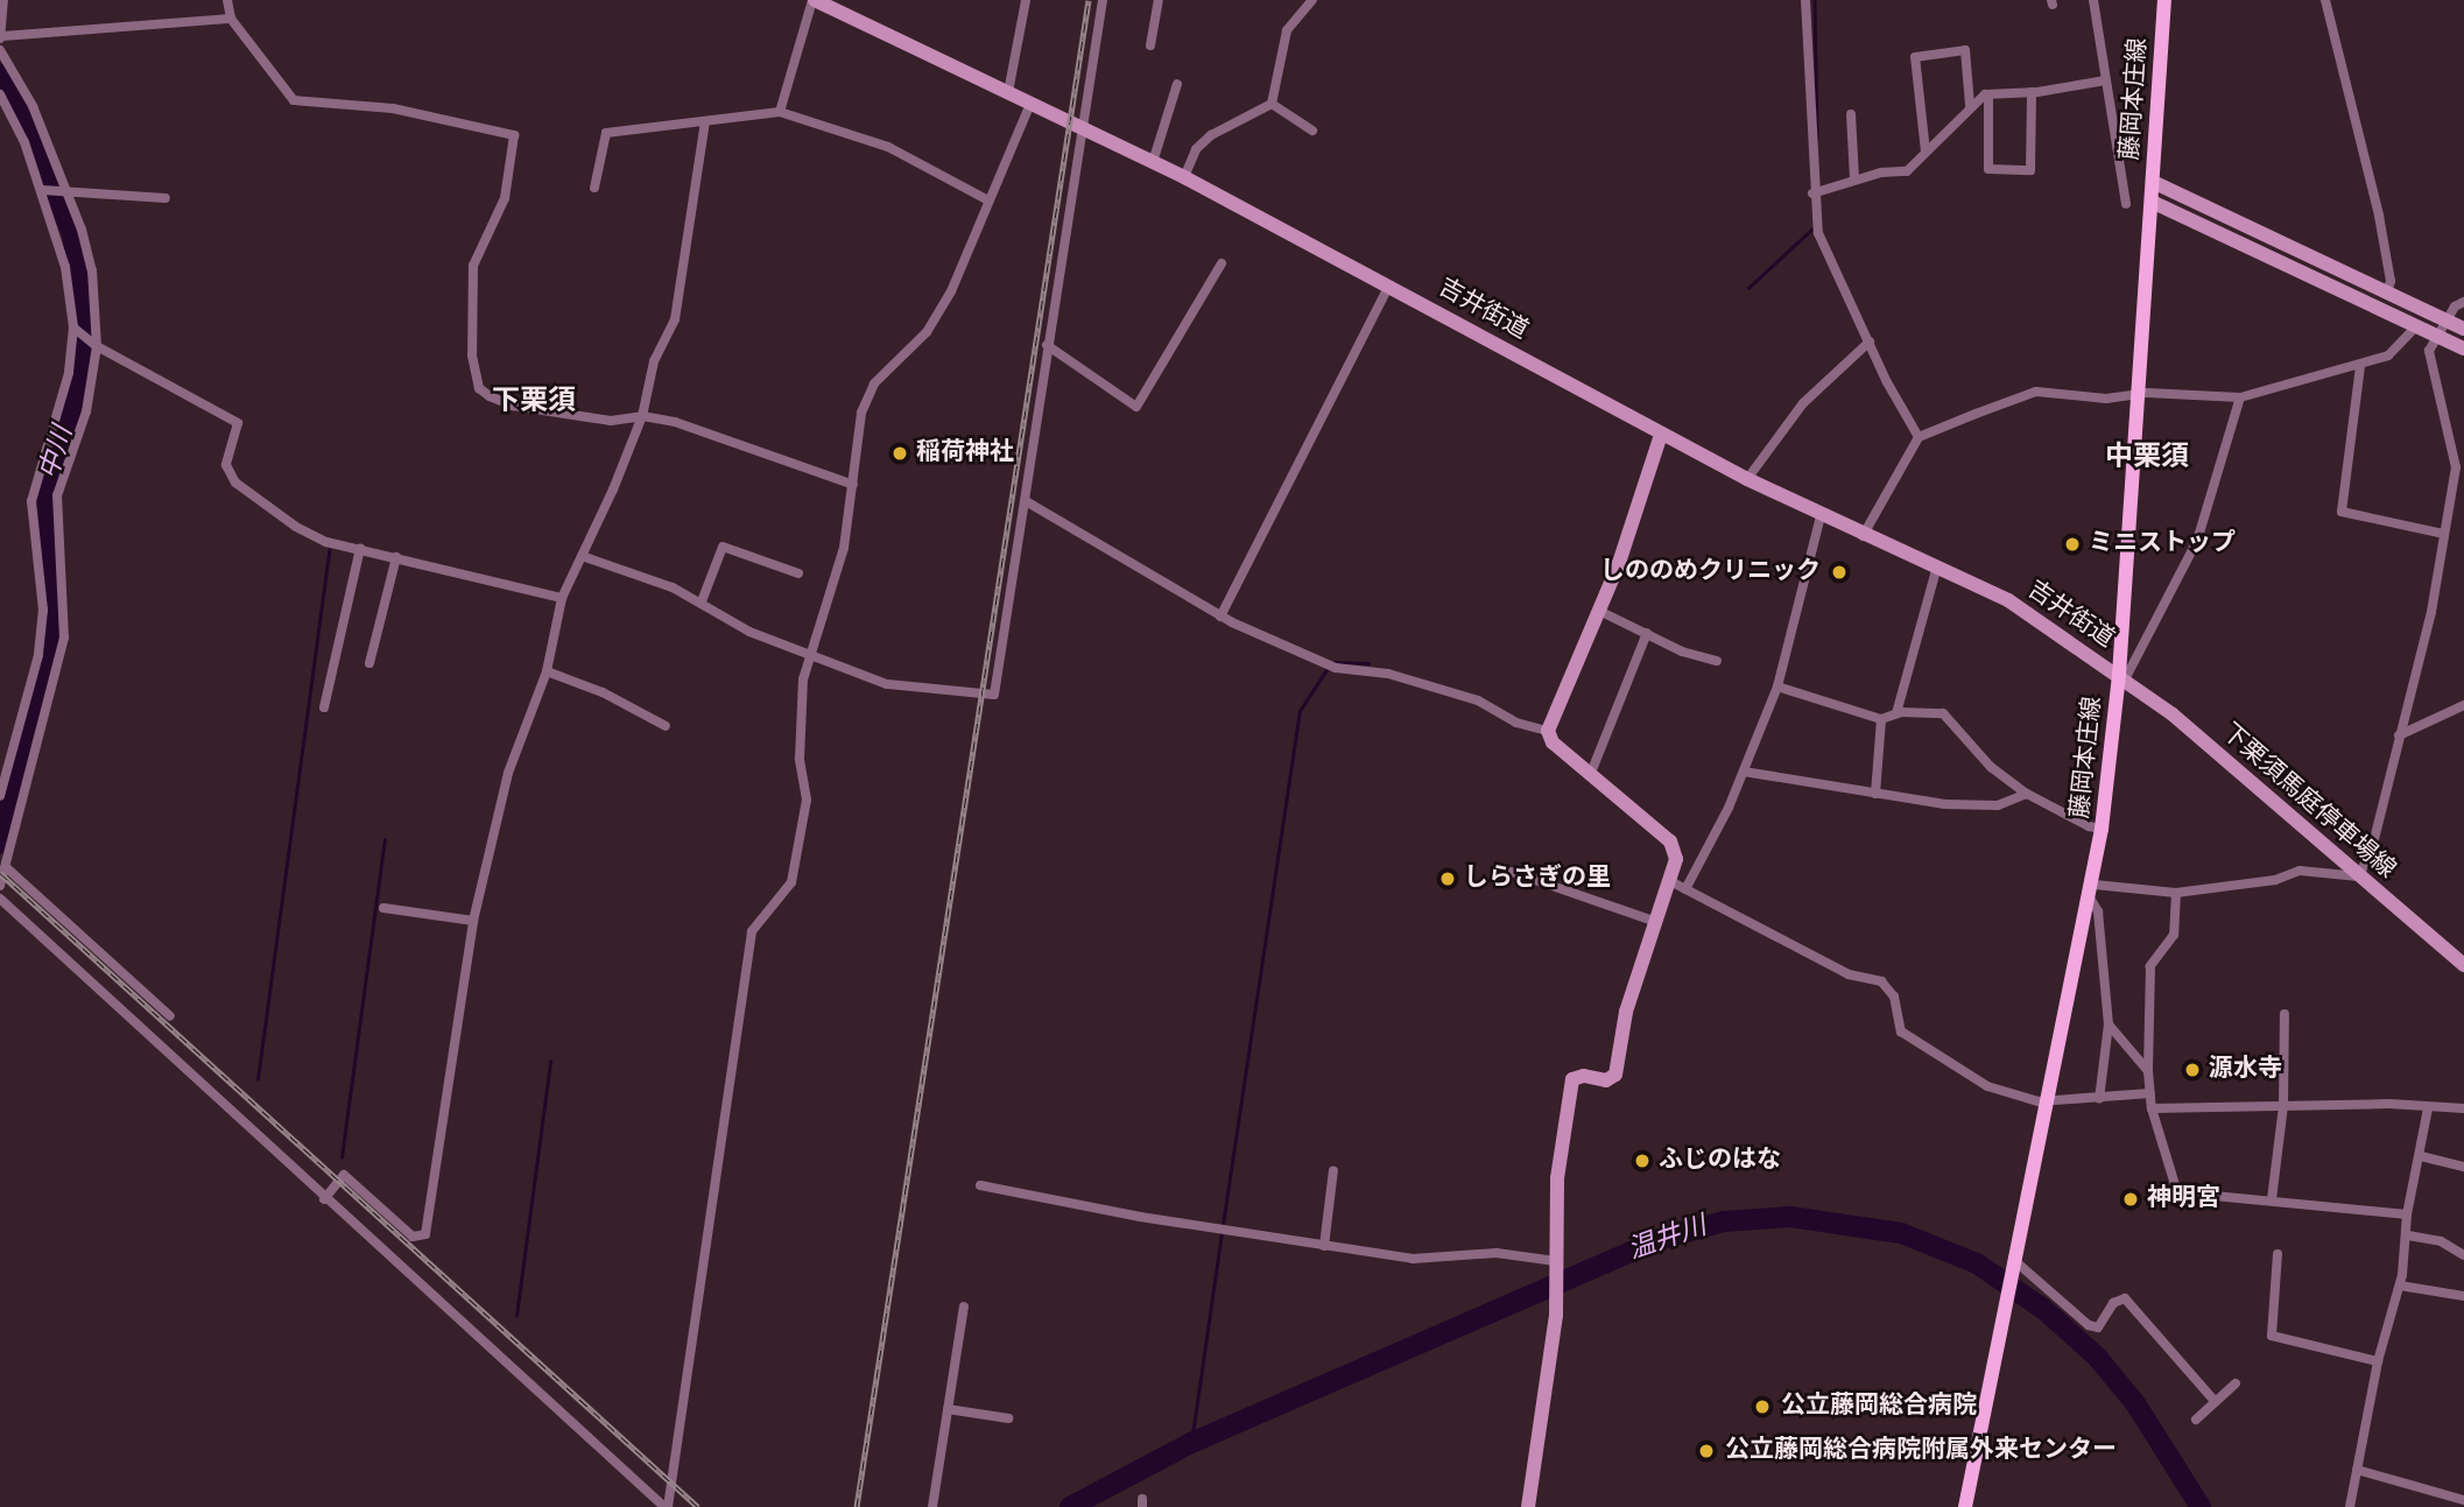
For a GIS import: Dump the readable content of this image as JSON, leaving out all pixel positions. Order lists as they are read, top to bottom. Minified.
{"streets":{"main road":["藤岡本庄線","吉井街道","下栗須馬庭停車場線"]},"crossings":[["藤岡本庄線","吉井街道"],["藤岡本庄線","下栗須馬庭停車場線"],["吉井街道","下栗須馬庭停車場線"]],"districts":["下栗須","中栗須"],"water":["中川","温井川"],"places":["稲荷神社","ミニストップ","しののめクリニック","しらさぎの里","源水寺","ふじのはな","神明宮","公立藤岡総合病院","公立藤岡総合病院附属外来センター"]}
